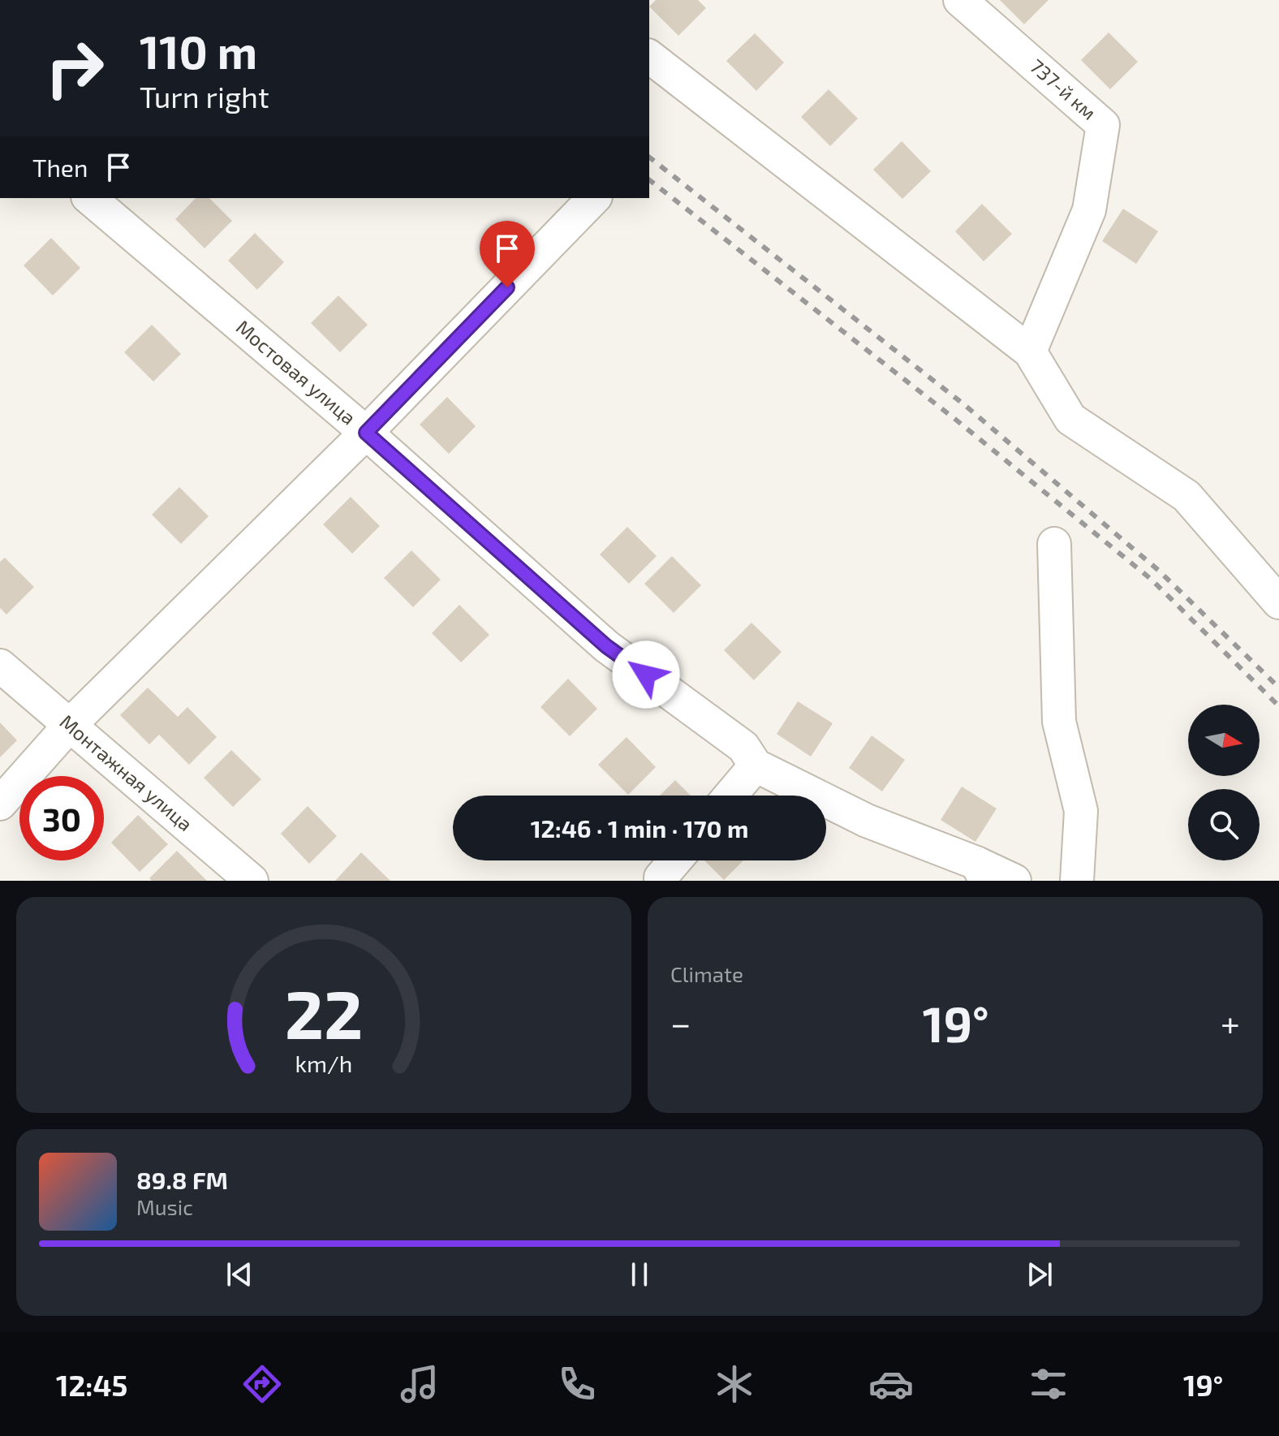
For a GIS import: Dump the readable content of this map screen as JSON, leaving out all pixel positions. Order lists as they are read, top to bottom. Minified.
{"streets":{"street":["737-й км","Мостовая улица","Монтажная улица"]},"north":"right","page":{"turn":["110 m","Turn right"],"then":"Then","limit":"30","trip":"12:46 · 1 min · 170 m","tile":"Climate","heat":["−","19°","+"],"song":["89.8 FM","Music"],"tabs":["12:45","19°"],"gauge":["22","km/h"]}}
